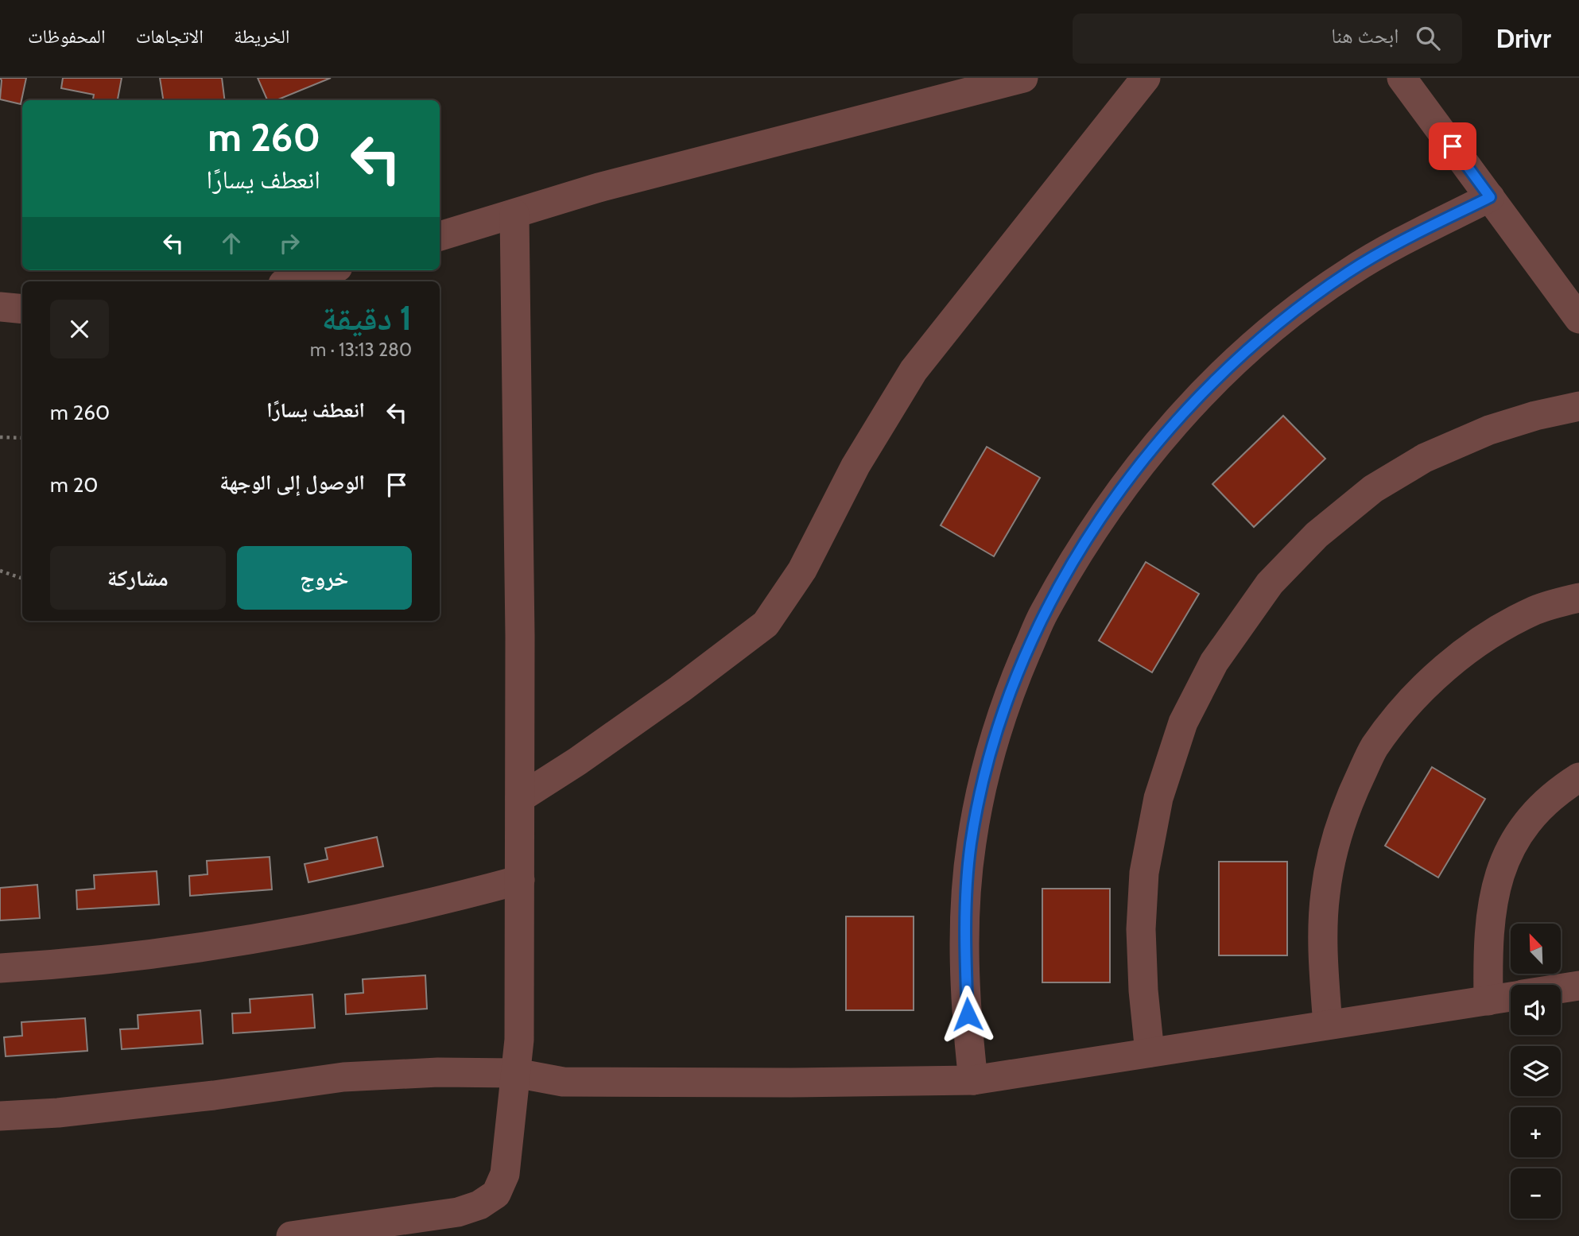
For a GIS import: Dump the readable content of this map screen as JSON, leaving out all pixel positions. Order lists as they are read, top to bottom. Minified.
{"north":"top left","page":{"header":"Drivr","search":"ابحث هنا","nav":["الخريطة","الاتجاهات","المحفوظات"],"turn":["260 m","انعطف يسارًا"],"heading":["1 دقيقة","280 m · 13:13"],"list":[{"name":"انعطف يسارًا","value":"260 m"},{"name":"الوصول إلى الوجهة","value":"20 m"}],"buttons":["خروج","مشاركة"],"map_buttons":["+","−"]}}
